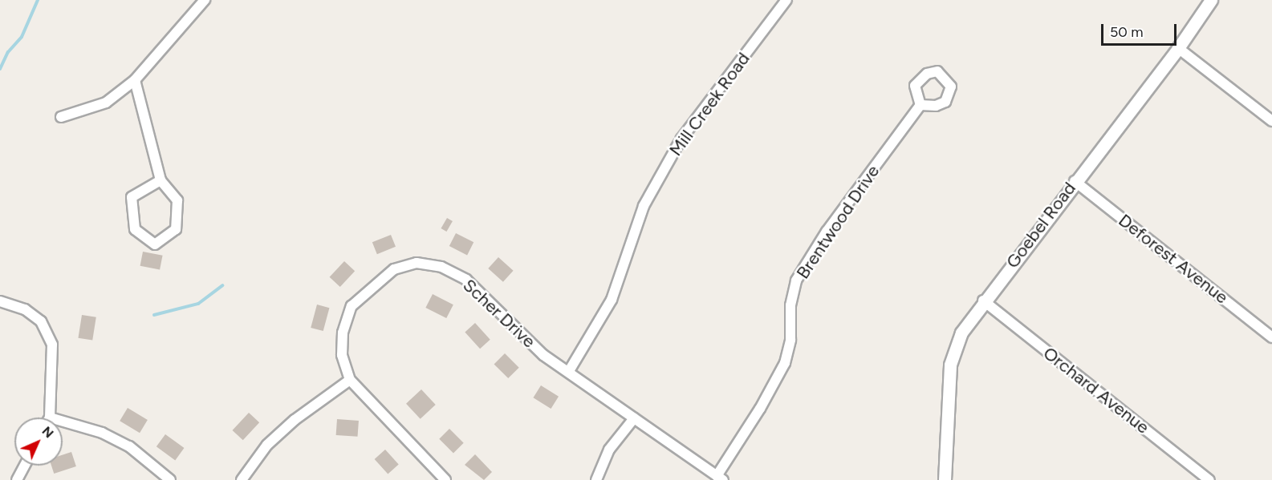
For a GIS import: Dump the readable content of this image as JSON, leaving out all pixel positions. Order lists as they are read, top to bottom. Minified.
{"streets":{"street":["Mill Creek Road","Brentwood Drive","Goebel Road","Deforest Avenue","Scher Drive","Orchard Avenue"]},"crossings":[["Mill Creek Road","Scher Drive"],["Brentwood Drive","Scher Drive"],["Goebel Road","Deforest Avenue"],["Goebel Road","Orchard Avenue"]],"scale_bar":"50 m","north":"top right"}
